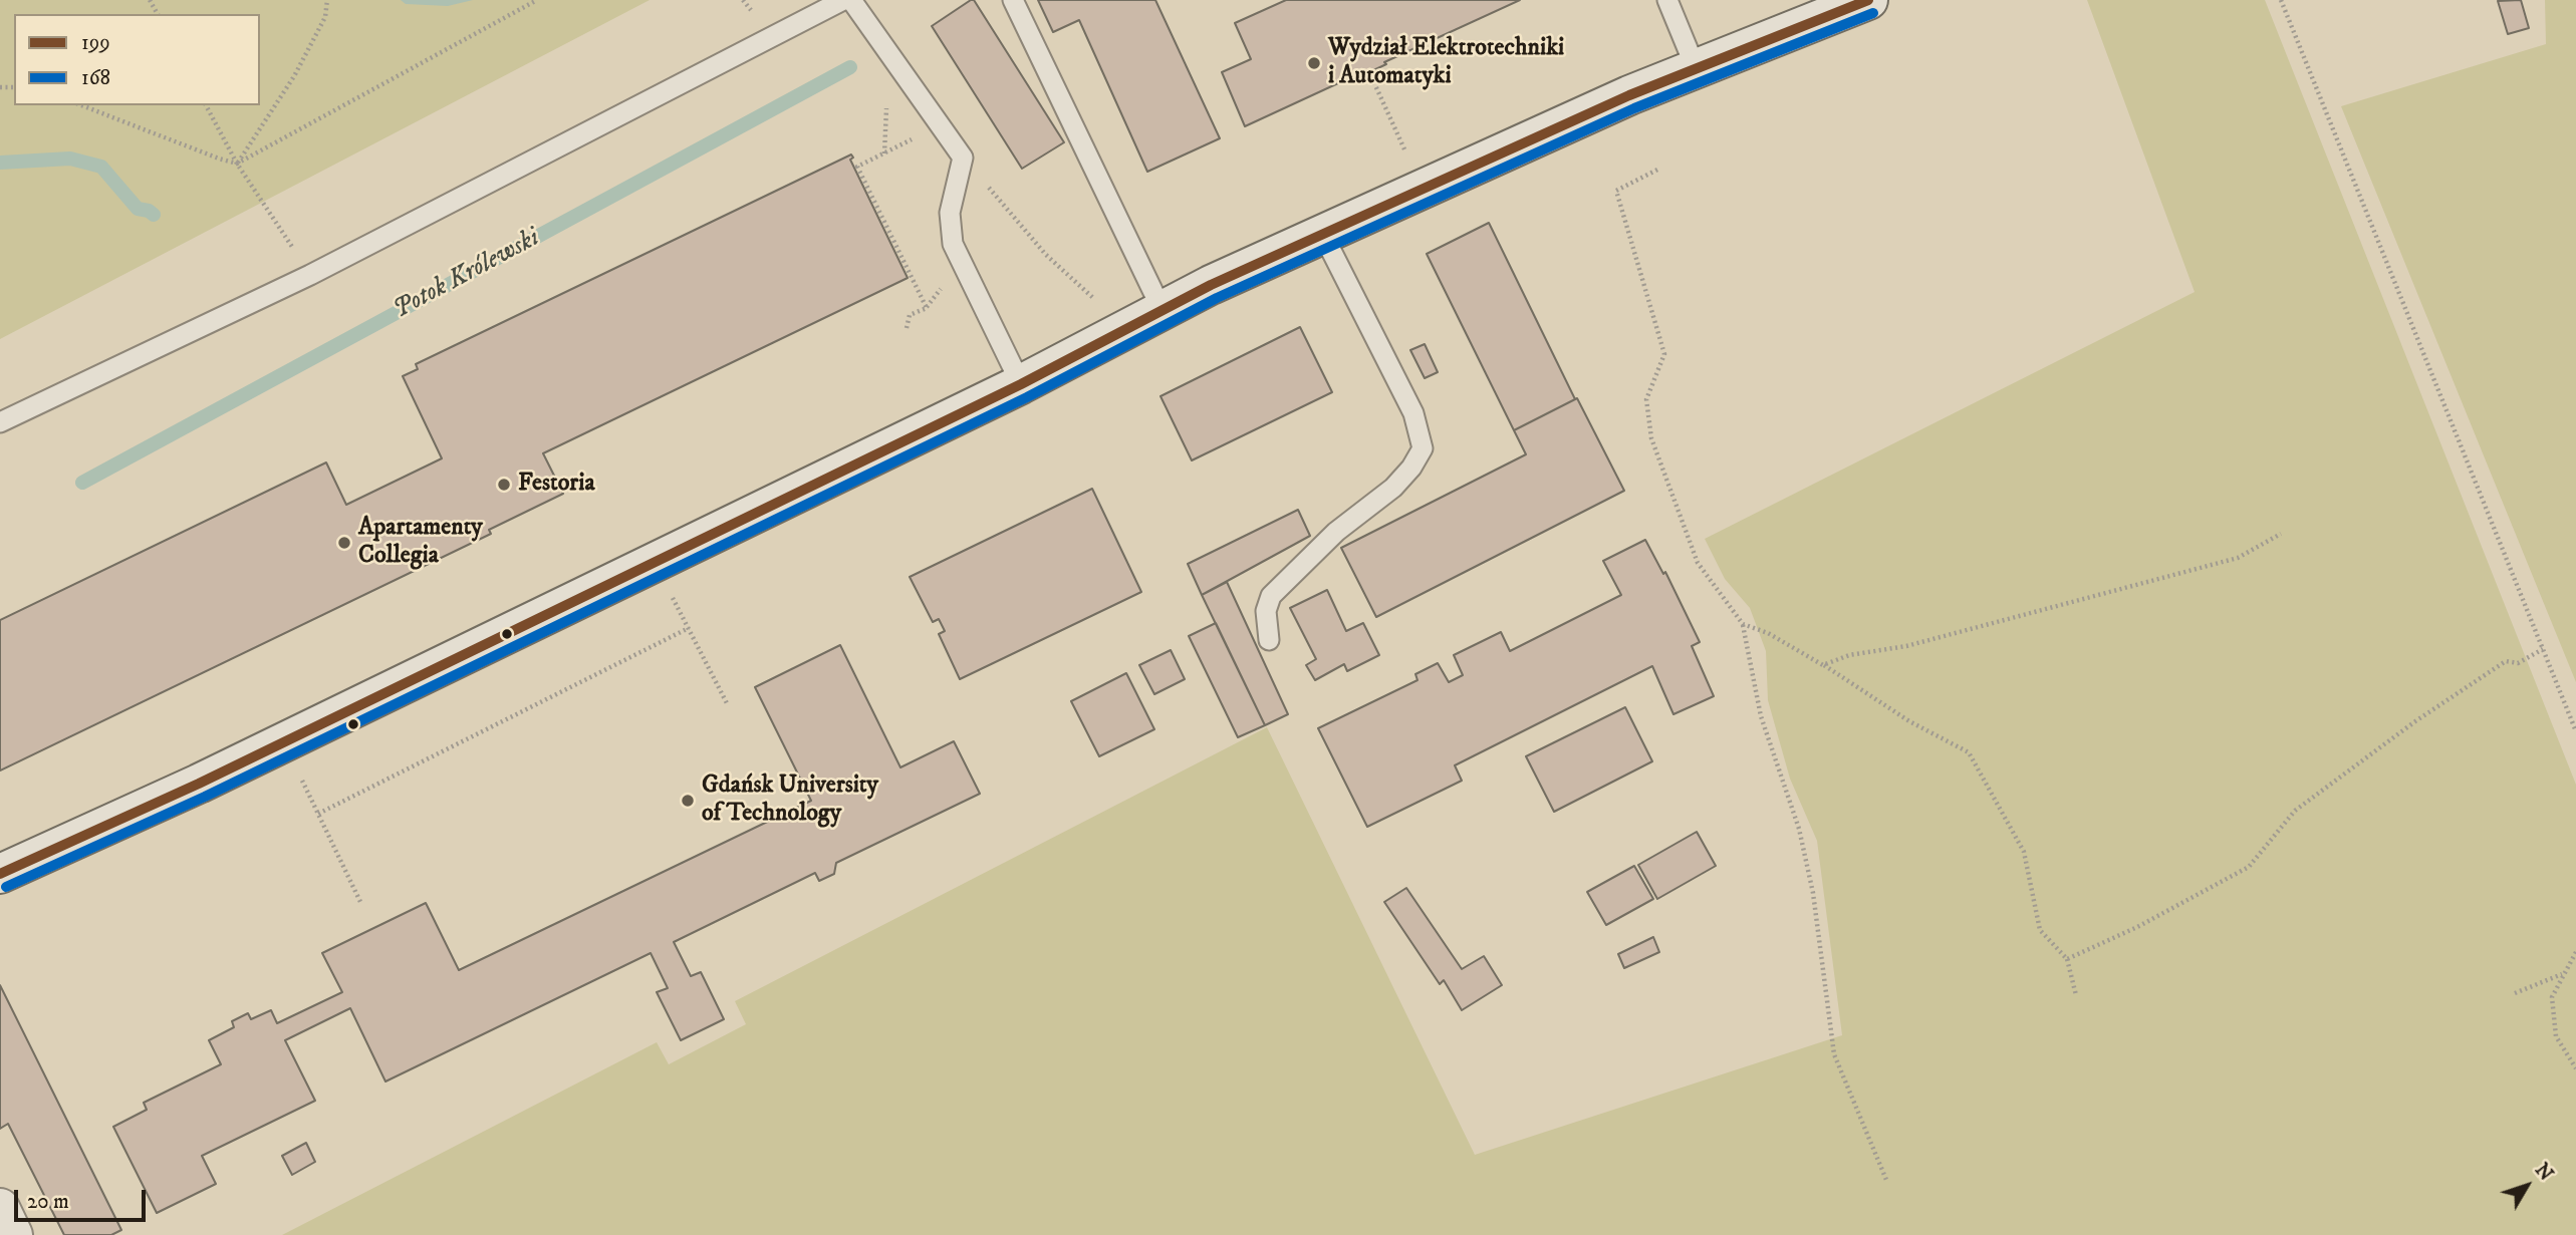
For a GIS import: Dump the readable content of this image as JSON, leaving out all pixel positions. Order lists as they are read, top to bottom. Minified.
{"water":["Potok Królewski"],"places":["Wydział Elektrotechniki i Automatyki","Festoria","Apartamenty Collegia","Gdańsk University of Technology"],"lines":["transit line 199","transit line 168"],"legend":["199","168"],"scale_bar":"20 m","north":"top right"}
